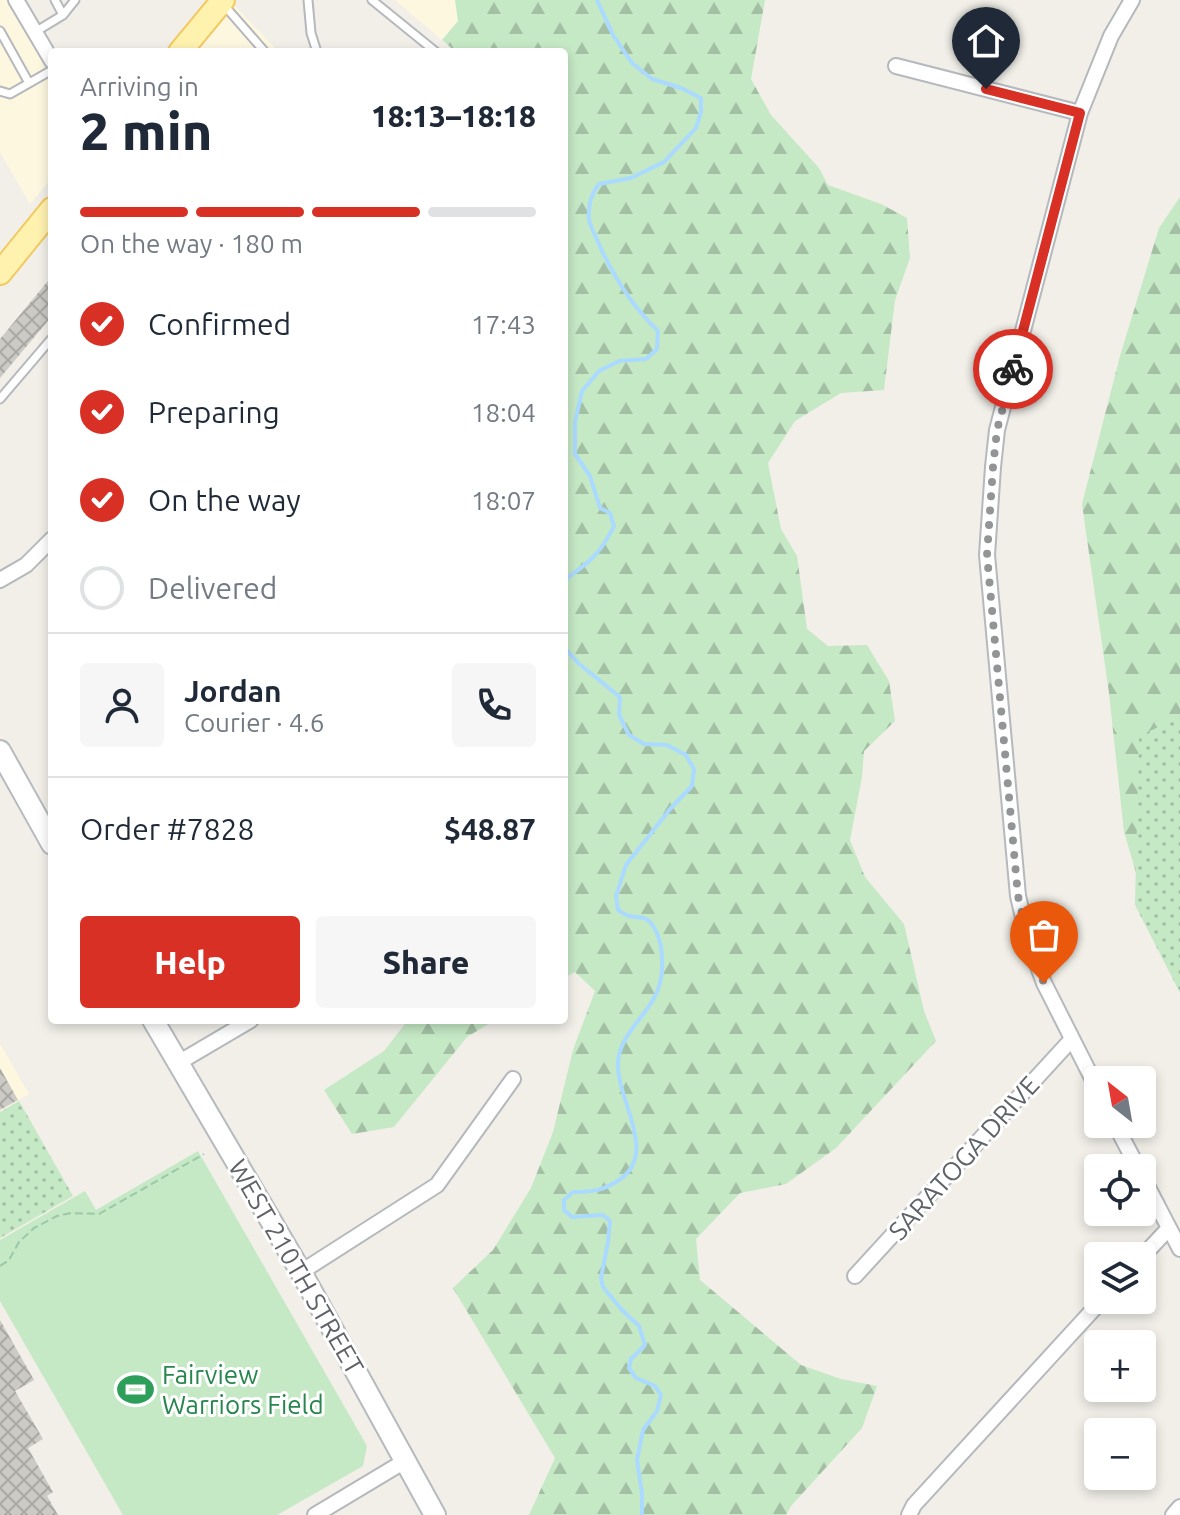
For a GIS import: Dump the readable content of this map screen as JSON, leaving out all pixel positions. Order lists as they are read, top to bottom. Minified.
{"streets":{"street":["SARATOGA DRIVE","WEST 210TH STREET"]},"places":{"sports":["Fairview Warriors Field"]},"north":"top left","page":{"heading":["2 min","Arriving in","18:13–18:18"],"panel":["Jordan","Courier · 4.6","Order #7828","$48.87"],"bar":"On the way · 180 m","list":[["Confirmed","17:43"],["Preparing","18:04"],["On the way","18:07"],"Delivered"],"buttons":["Help","Share"],"map_buttons":["+","−"]}}
